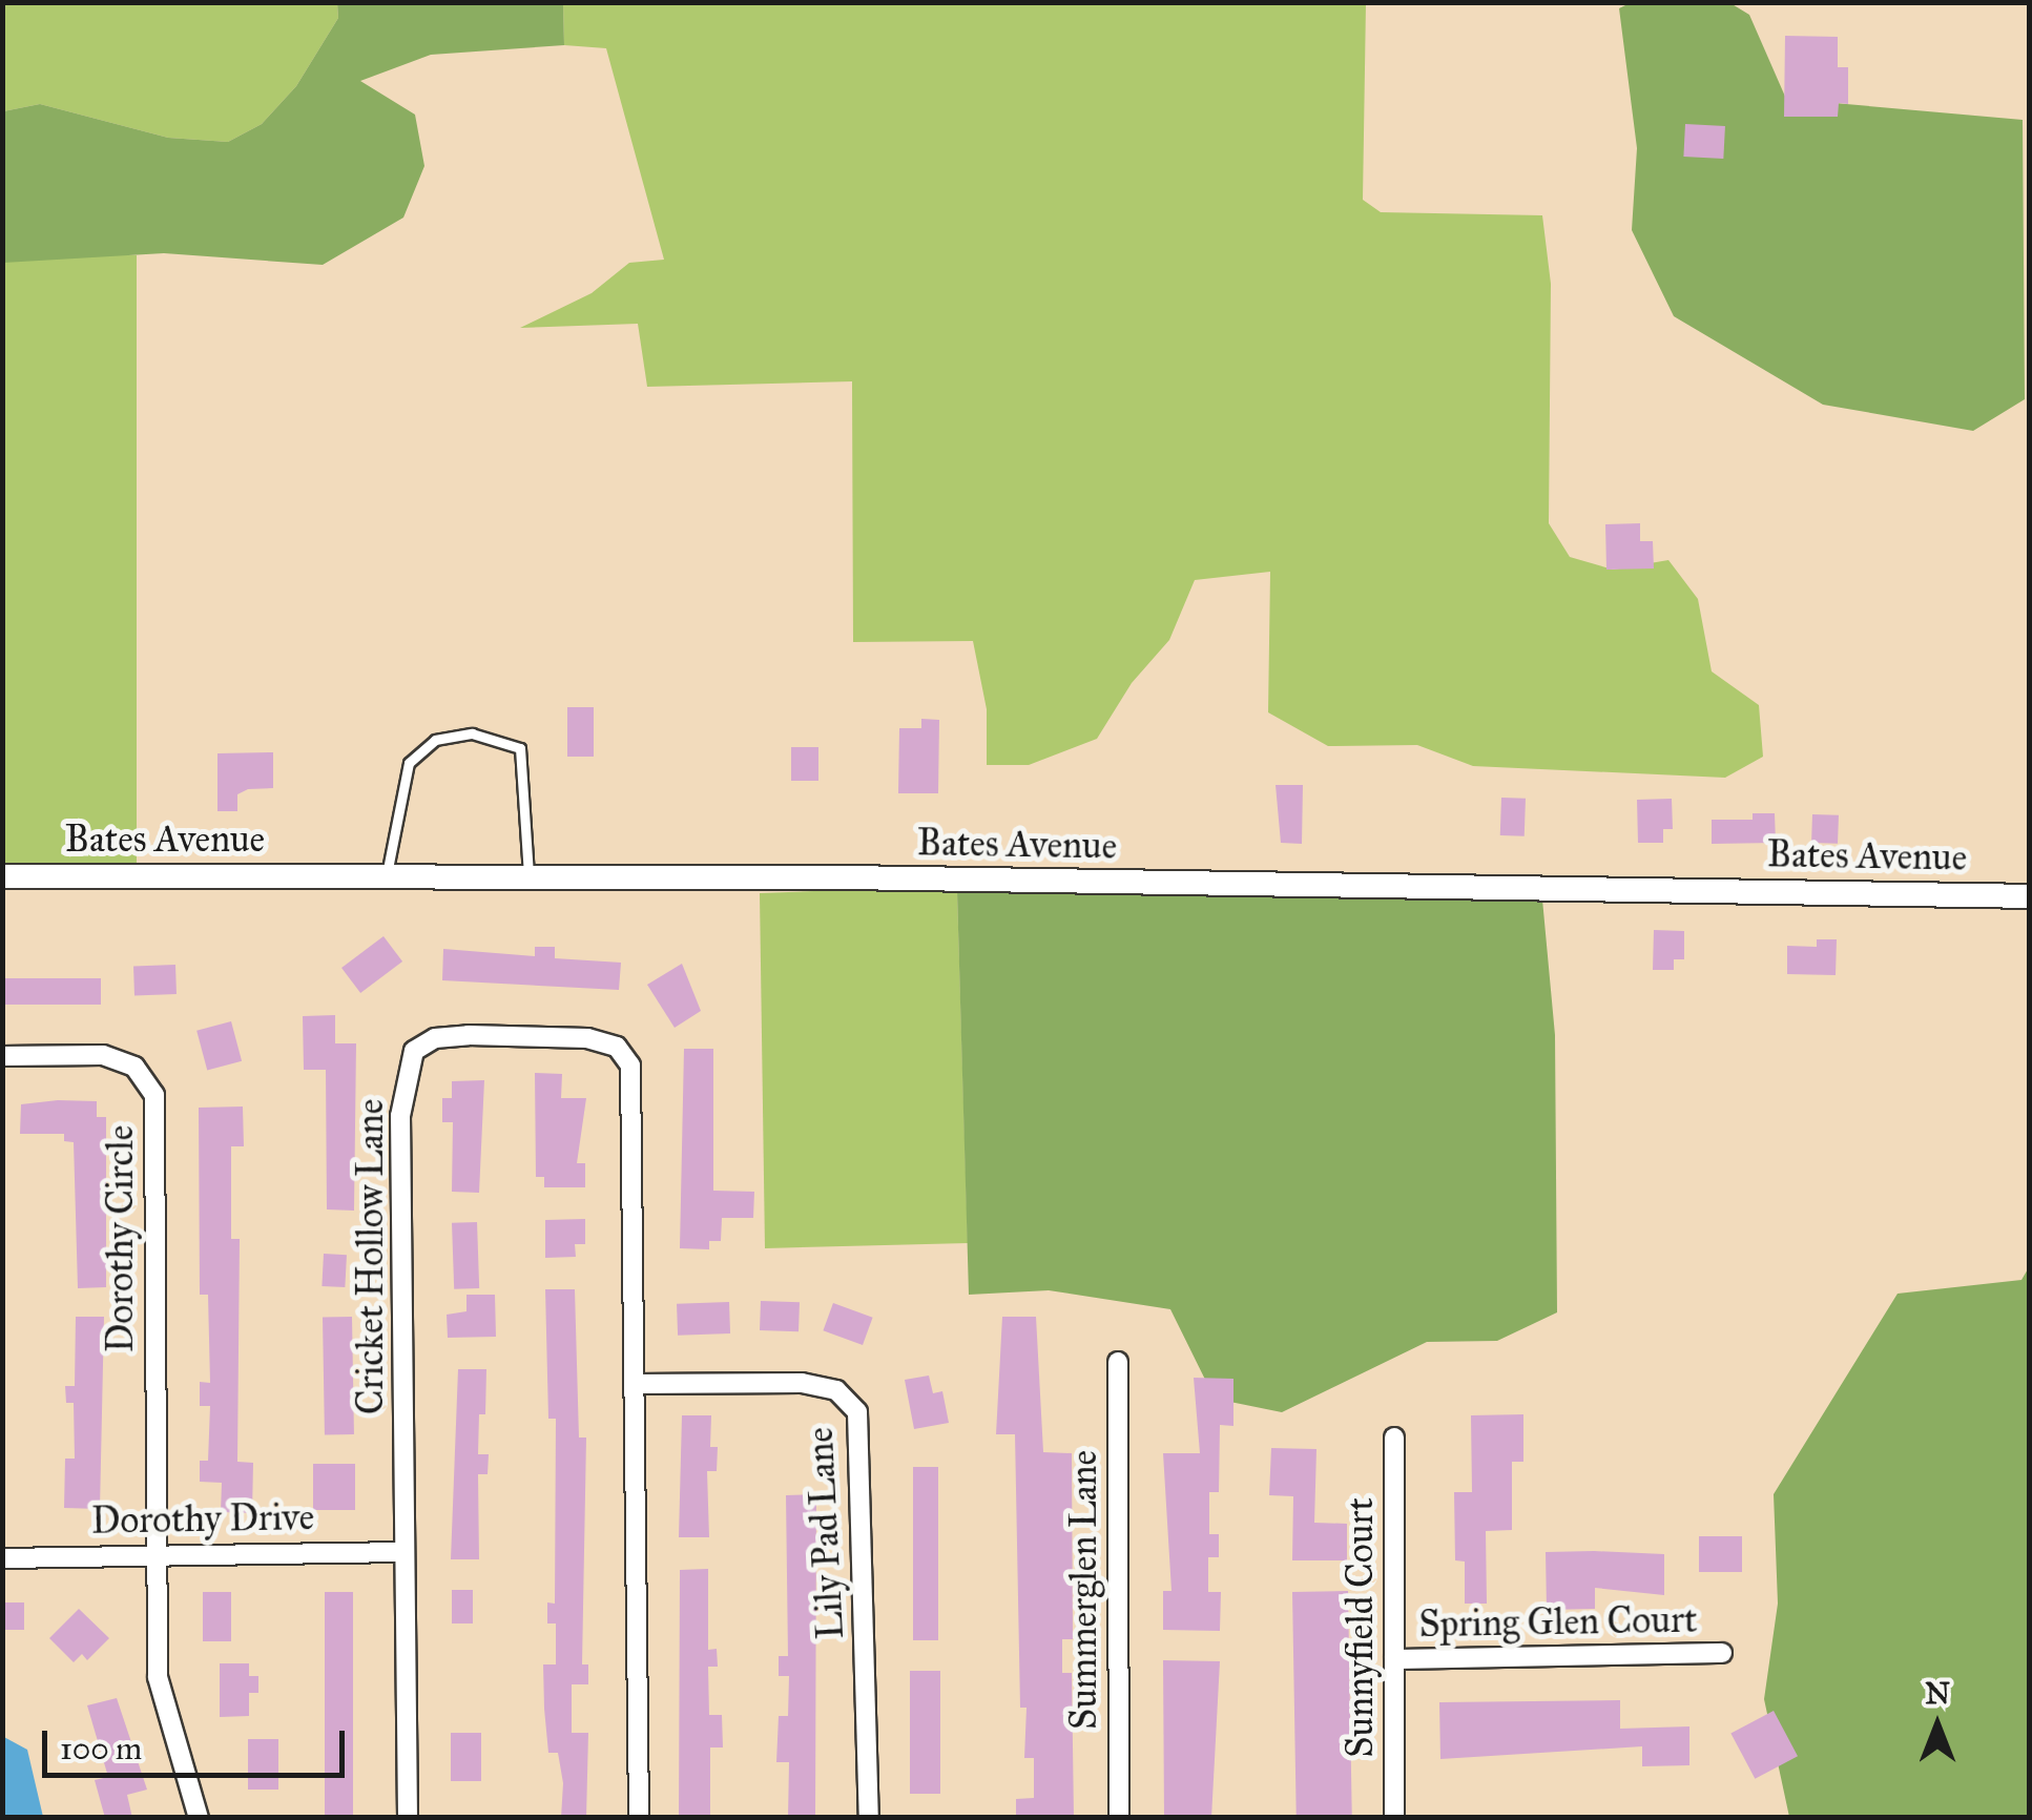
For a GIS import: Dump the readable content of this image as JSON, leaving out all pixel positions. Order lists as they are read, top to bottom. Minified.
{"streets":{"street":["Bates Avenue","Dorothy Circle","Cricket Hollow Lane","Dorothy Drive","Lily Pad Lane","Summerglen Lane","Spring Glen Court","Sunnyfield Court"]},"crossings":[["Dorothy Circle","Dorothy Drive"],["Cricket Hollow Lane","Dorothy Drive"],["Cricket Hollow Lane","Lily Pad Lane"],["Spring Glen Court","Sunnyfield Court"]],"scale_bar":"100 m","north":"top"}
